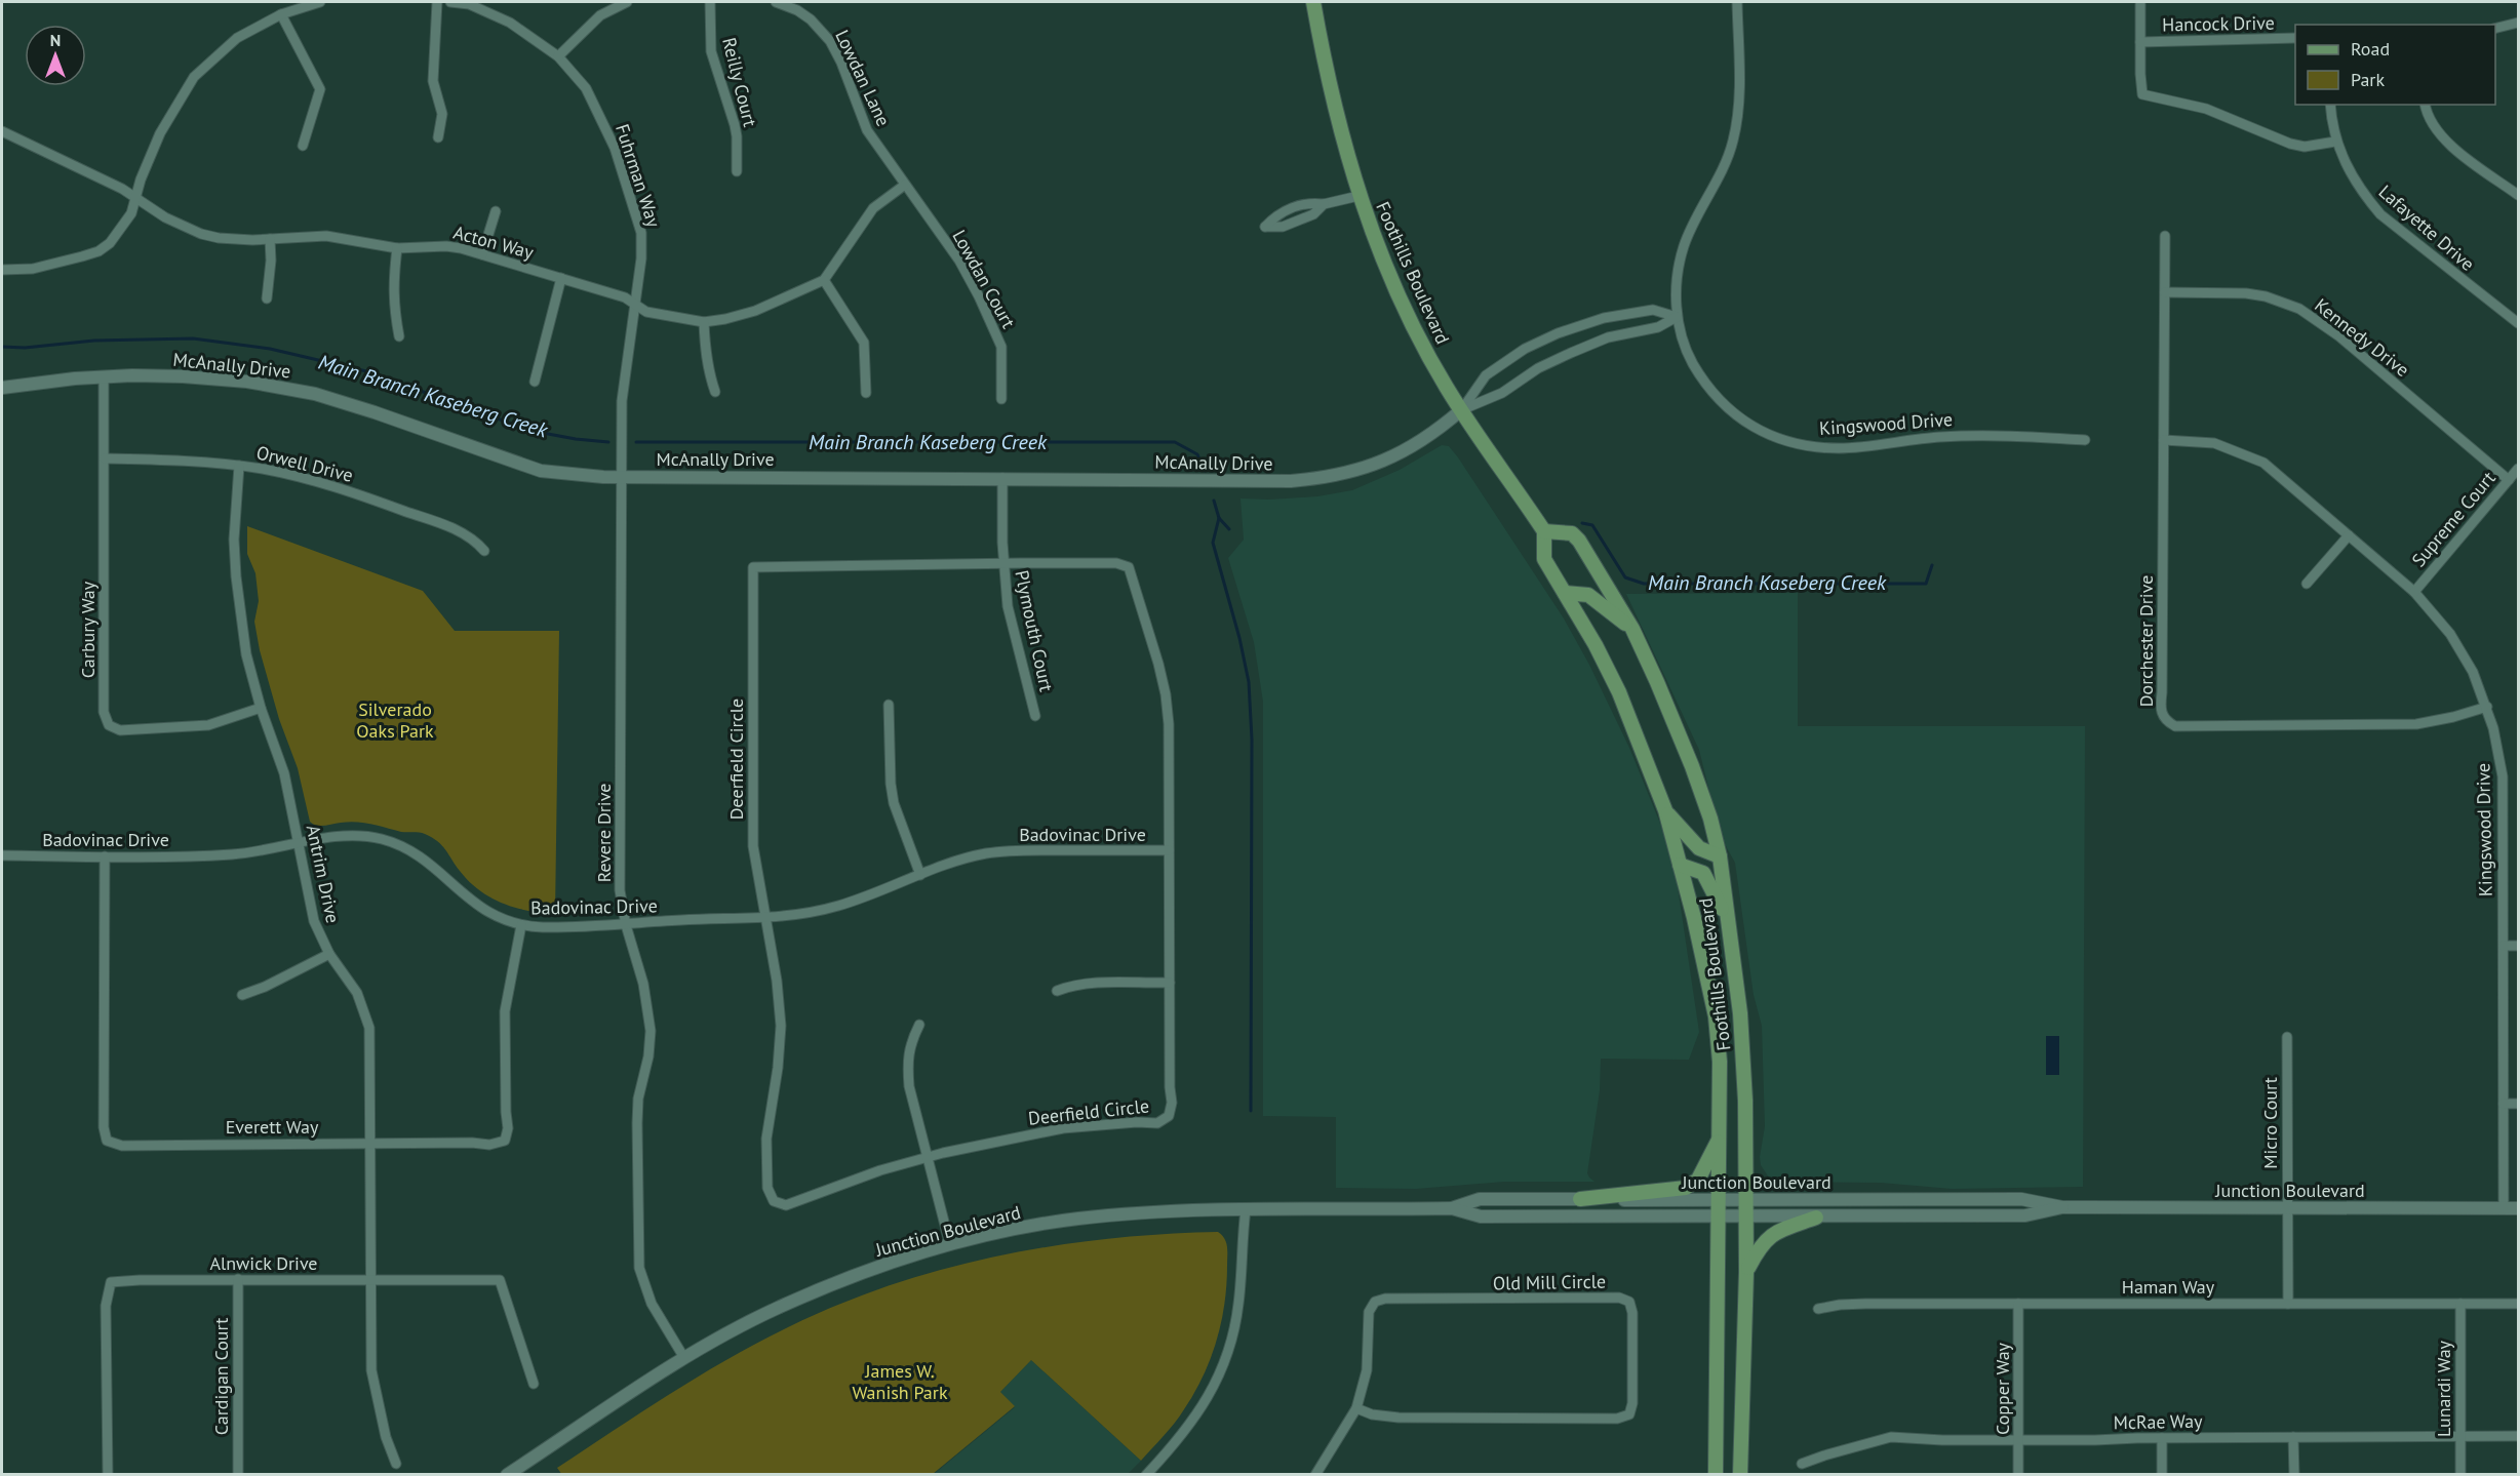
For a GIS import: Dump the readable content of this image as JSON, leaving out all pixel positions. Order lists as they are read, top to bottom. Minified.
{"streets":{"main road":["Foothills Boulevard","McAnally Drive","Junction Boulevard"],"street":["Hancock Drive","Lowdan Lane","Reilly Court","Fuhrman Way","Lafayette Drive","Acton Way","Lowdan Court","Kennedy Drive","Kingswood Drive","Orwell Drive","Supreme Court","Carbury Way","Plymouth Court","Dorchester Drive","Deerfield Circle","Revere Drive","Badovinac Drive","Antrim Drive","Micro Court","Everett Way","Alnwick Drive","Old Mill Circle","Haman Way","Cardigan Court","Copper Way","Lunardi Way","McRae Way"]},"crossings":[["Lowdan Lane","Lowdan Court"],["Fuhrman Way","Acton Way"],["Fuhrman Way","McAnally Drive"],["Fuhrman Way","Revere Drive"],["Foothills Boulevard","McAnally Drive"],["Foothills Boulevard","Junction Boulevard"],["Kennedy Drive","Supreme Court"],["Kennedy Drive","Dorchester Drive"],["McAnally Drive","Kingswood Drive"],["McAnally Drive","Carbury Way"],["McAnally Drive","Plymouth Court"],["McAnally Drive","Revere Drive"],["Kingswood Drive","Supreme Court"],["Kingswood Drive","Dorchester Drive"],["Kingswood Drive","Junction Boulevard"],["Orwell Drive","Carbury Way"],["Orwell Drive","Antrim Drive"],["Carbury Way","Antrim Drive"],["Plymouth Court","Deerfield Circle"],["Deerfield Circle","Badovinac Drive"],["Revere Drive","Badovinac Drive"],["Revere Drive","Junction Boulevard"],["Badovinac Drive","Antrim Drive"],["Badovinac Drive","Everett Way"],["Antrim Drive","Everett Way"],["Antrim Drive","Alnwick Drive"],["Micro Court","Junction Boulevard"],["Micro Court","Haman Way"],["Alnwick Drive","Cardigan Court"],["Haman Way","Copper Way"],["Haman Way","Lunardi Way"],["Copper Way","McRae Way"],["Lunardi Way","McRae Way"]],"water":["Main Branch Kaseberg Creek"],"parks":["Silverado Oaks Park","James W. Wanish Park"],"legend":["Road","Park"],"north":"top"}
